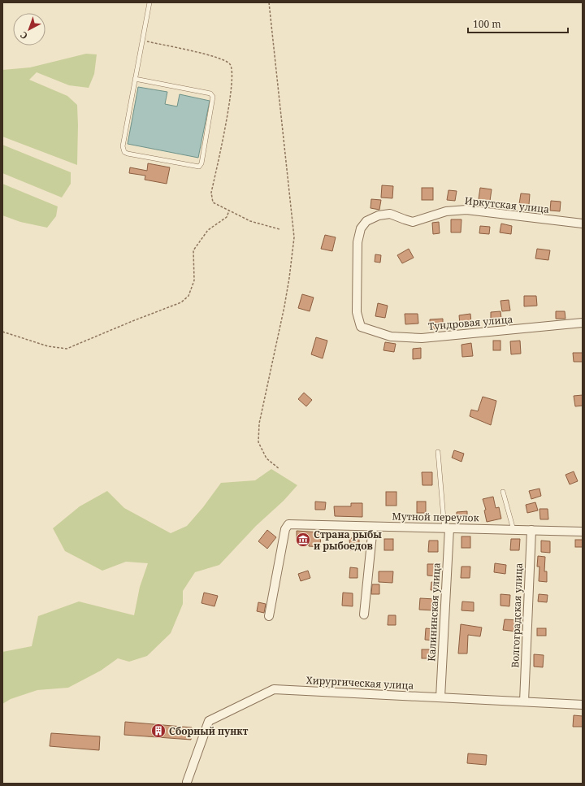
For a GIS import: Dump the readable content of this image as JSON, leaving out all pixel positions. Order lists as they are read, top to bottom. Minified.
{"streets":{"street":["Иркутская улица","Тундровая улица","Мутной переулок","Калининская улица","Волгоградская улица","Хирургическая улица"]},"crossings":[["Иркутская улица","Тундровая улица"],["Мутной переулок","Калининская улица"],["Мутной переулок","Волгоградская улица"],["Калининская улица","Хирургическая улица"],["Волгоградская улица","Хирургическая улица"]],"places":{"museum":["Страна рыбы и рыбоедов"],"building":["Сборный пункт"]},"scale_bar":"100 m","north":"bottom left"}
